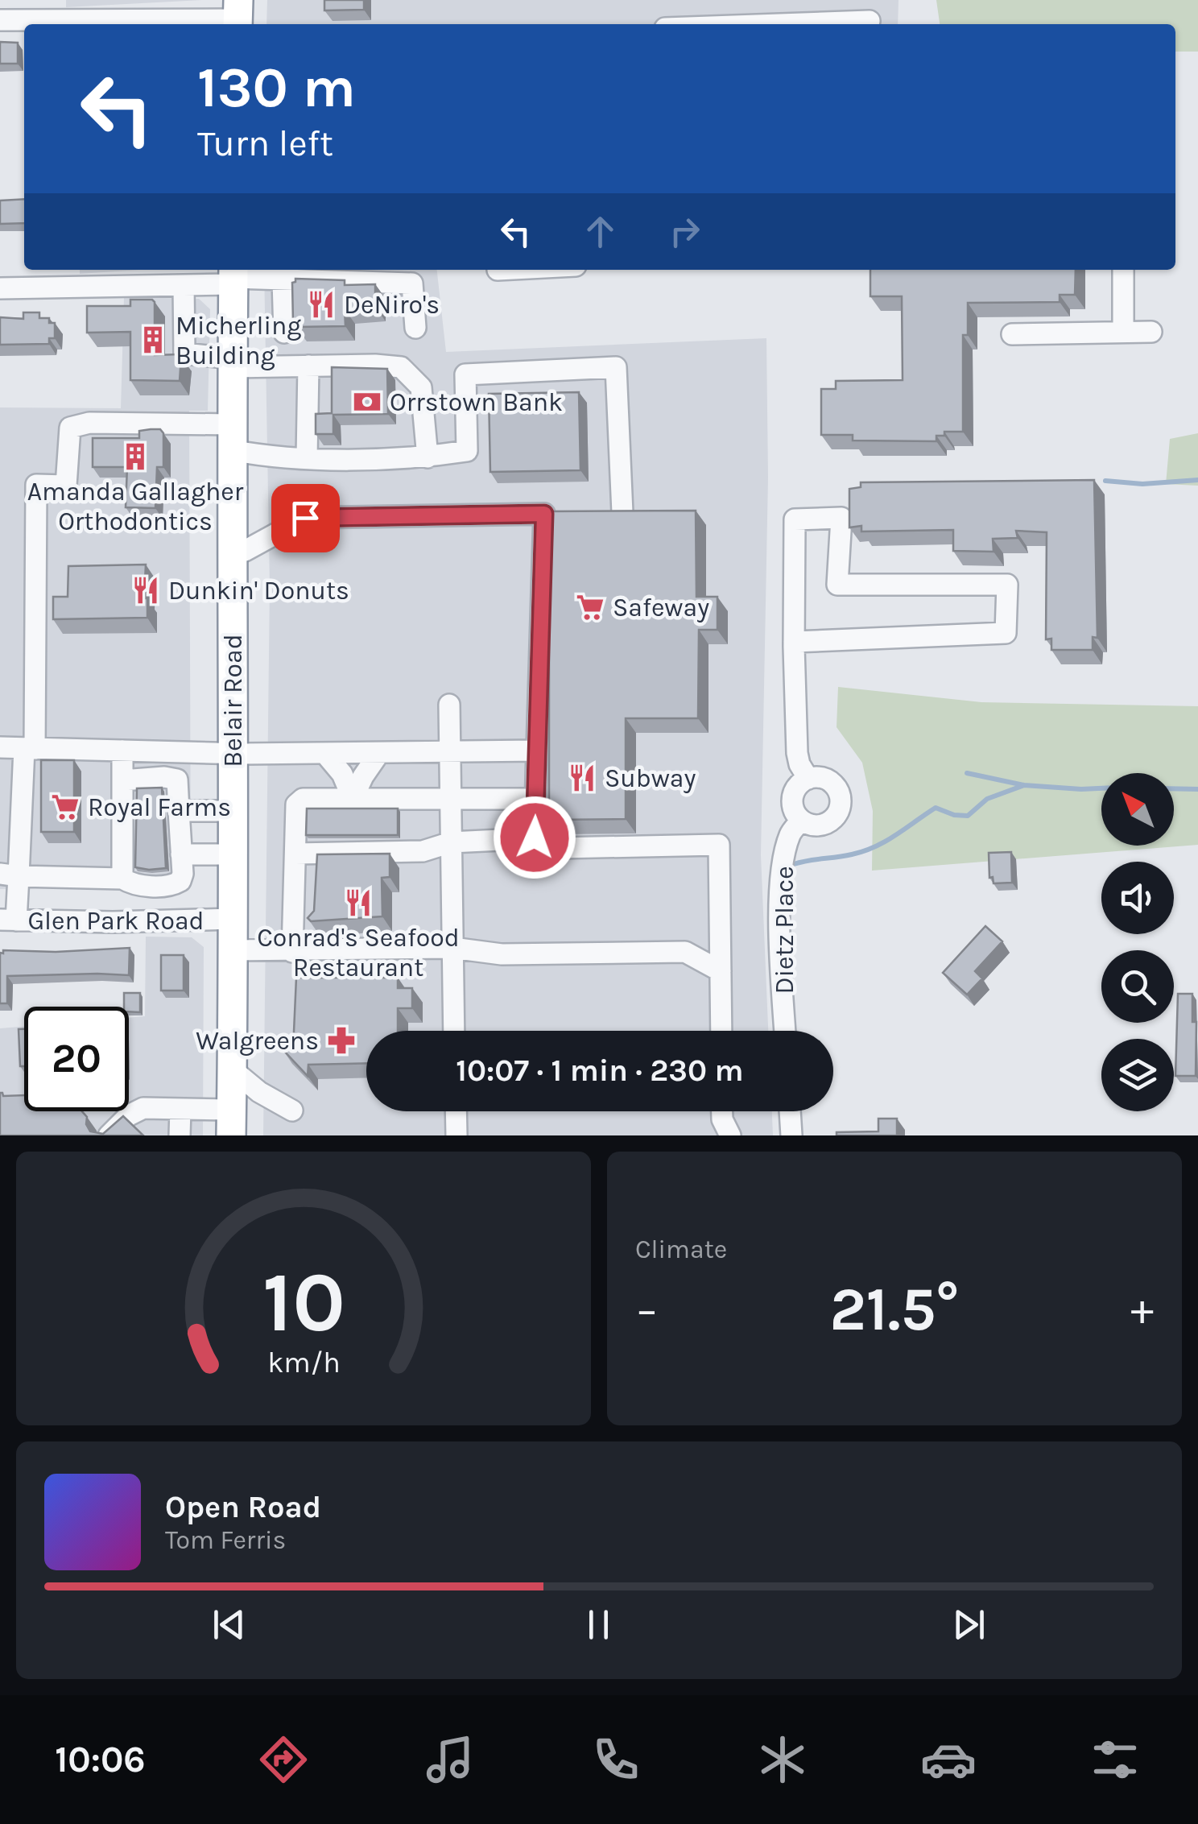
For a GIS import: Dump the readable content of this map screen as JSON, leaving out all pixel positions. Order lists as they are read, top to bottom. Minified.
{"streets":{"highway":["Belair Road"],"street":["Glen Park Road","Dietz Place"]},"crossings":[["Belair Road","Glen Park Road"]],"places":{"restaurant":["DeNiro's","Dunkin' Donuts","Subway","Conrad's Seafood Restaurant"],"building":["Micherling Building","Amanda Gallagher Orthodontics"],"bank":["Orrstown Bank"],"supermarket":["Safeway","Royal Farms"],"pharmacy":["Walgreens"]},"north":"top left","page":{"turn":["130 m","Turn left"],"limit":"20","trip":"10:07 · 1 min · 230 m","tile":"Climate","heat":["−","21.5°","+"],"song":["Open Road","Tom Ferris"],"tabs":"10:06","gauge":["10","km/h"]}}
